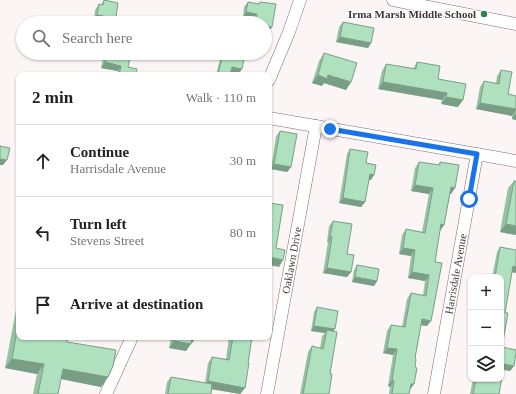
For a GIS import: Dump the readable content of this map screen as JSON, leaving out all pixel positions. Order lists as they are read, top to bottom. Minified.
{"streets":{"street":["Oaklawn Drive","Harrisdale Avenue"]},"places":["Irma Marsh Middle School"],"page":{"search":"Search here","heading":["2 min","Walk · 110 m"],"list":[["Continue","Harrisdale Avenue","30 m"],["Turn left","Stevens Street","80 m"],"Arrive at destination"],"map_buttons":["+","−"]}}
